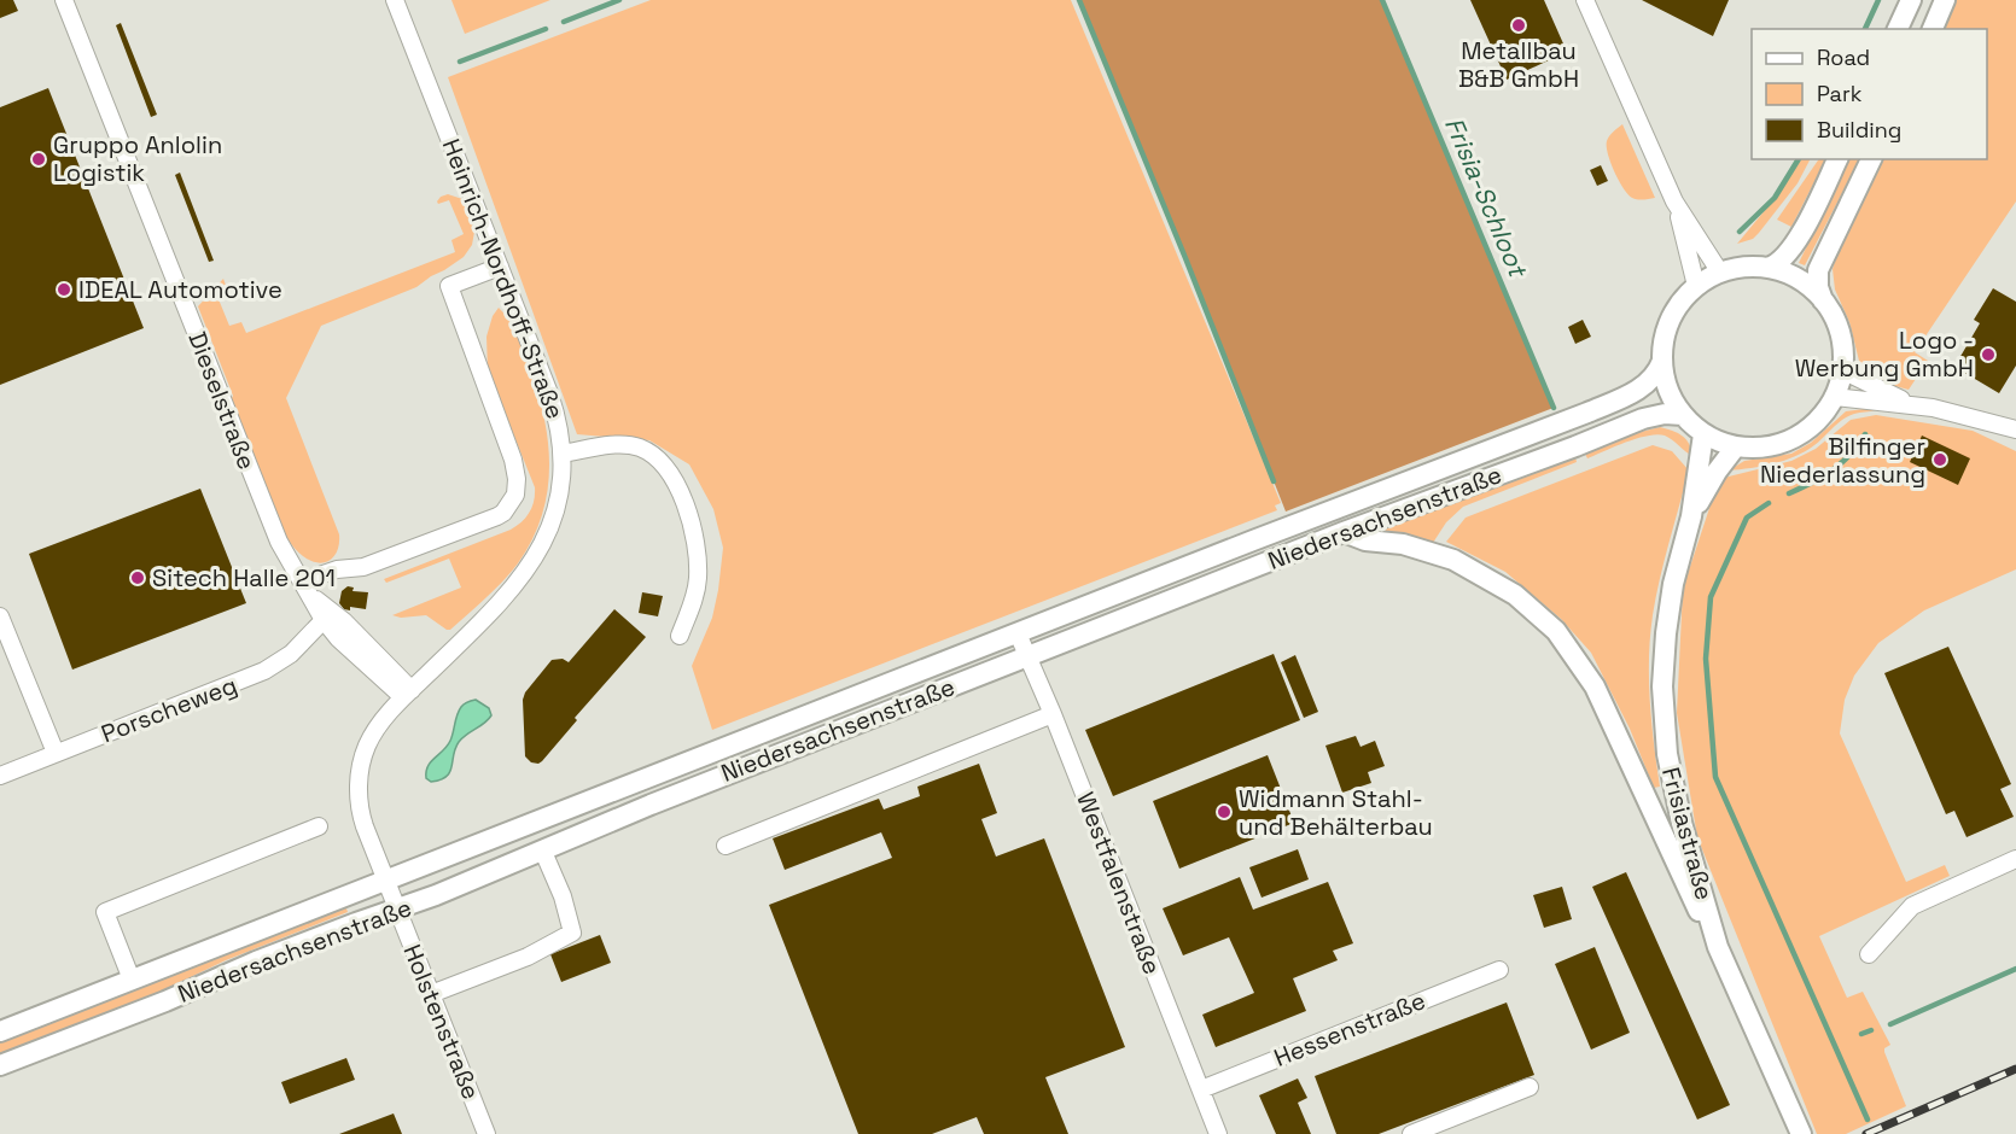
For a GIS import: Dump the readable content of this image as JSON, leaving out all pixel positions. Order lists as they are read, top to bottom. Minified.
{"streets":{"main road":["Niedersachsenstraße","Frisiastraße"],"street":["Heinrich-Nordhoff-Straße","Dieselstraße","Porscheweg","Westfalenstraße","Holstenstraße","Hessenstraße"]},"crossings":[["Heinrich-Nordhoff-Straße","Dieselstraße"],["Heinrich-Nordhoff-Straße","Niedersachsenstraße"],["Heinrich-Nordhoff-Straße","Holstenstraße"],["Dieselstraße","Porscheweg"],["Niedersachsenstraße","Frisiastraße"],["Niedersachsenstraße","Westfalenstraße"],["Niedersachsenstraße","Holstenstraße"],["Westfalenstraße","Hessenstraße"]],"water":["Frisia-Schloot"],"places":["Metallbau B&B GmbH","Gruppo Anlolin Logistik","IDEAL Automotive","Logo - Werbung GmbH","Bilfinger Niederlassung","Sitech Halle 201","Widmann Stahl- und Behälterbau"],"legend":["Road","Park","Building"]}
